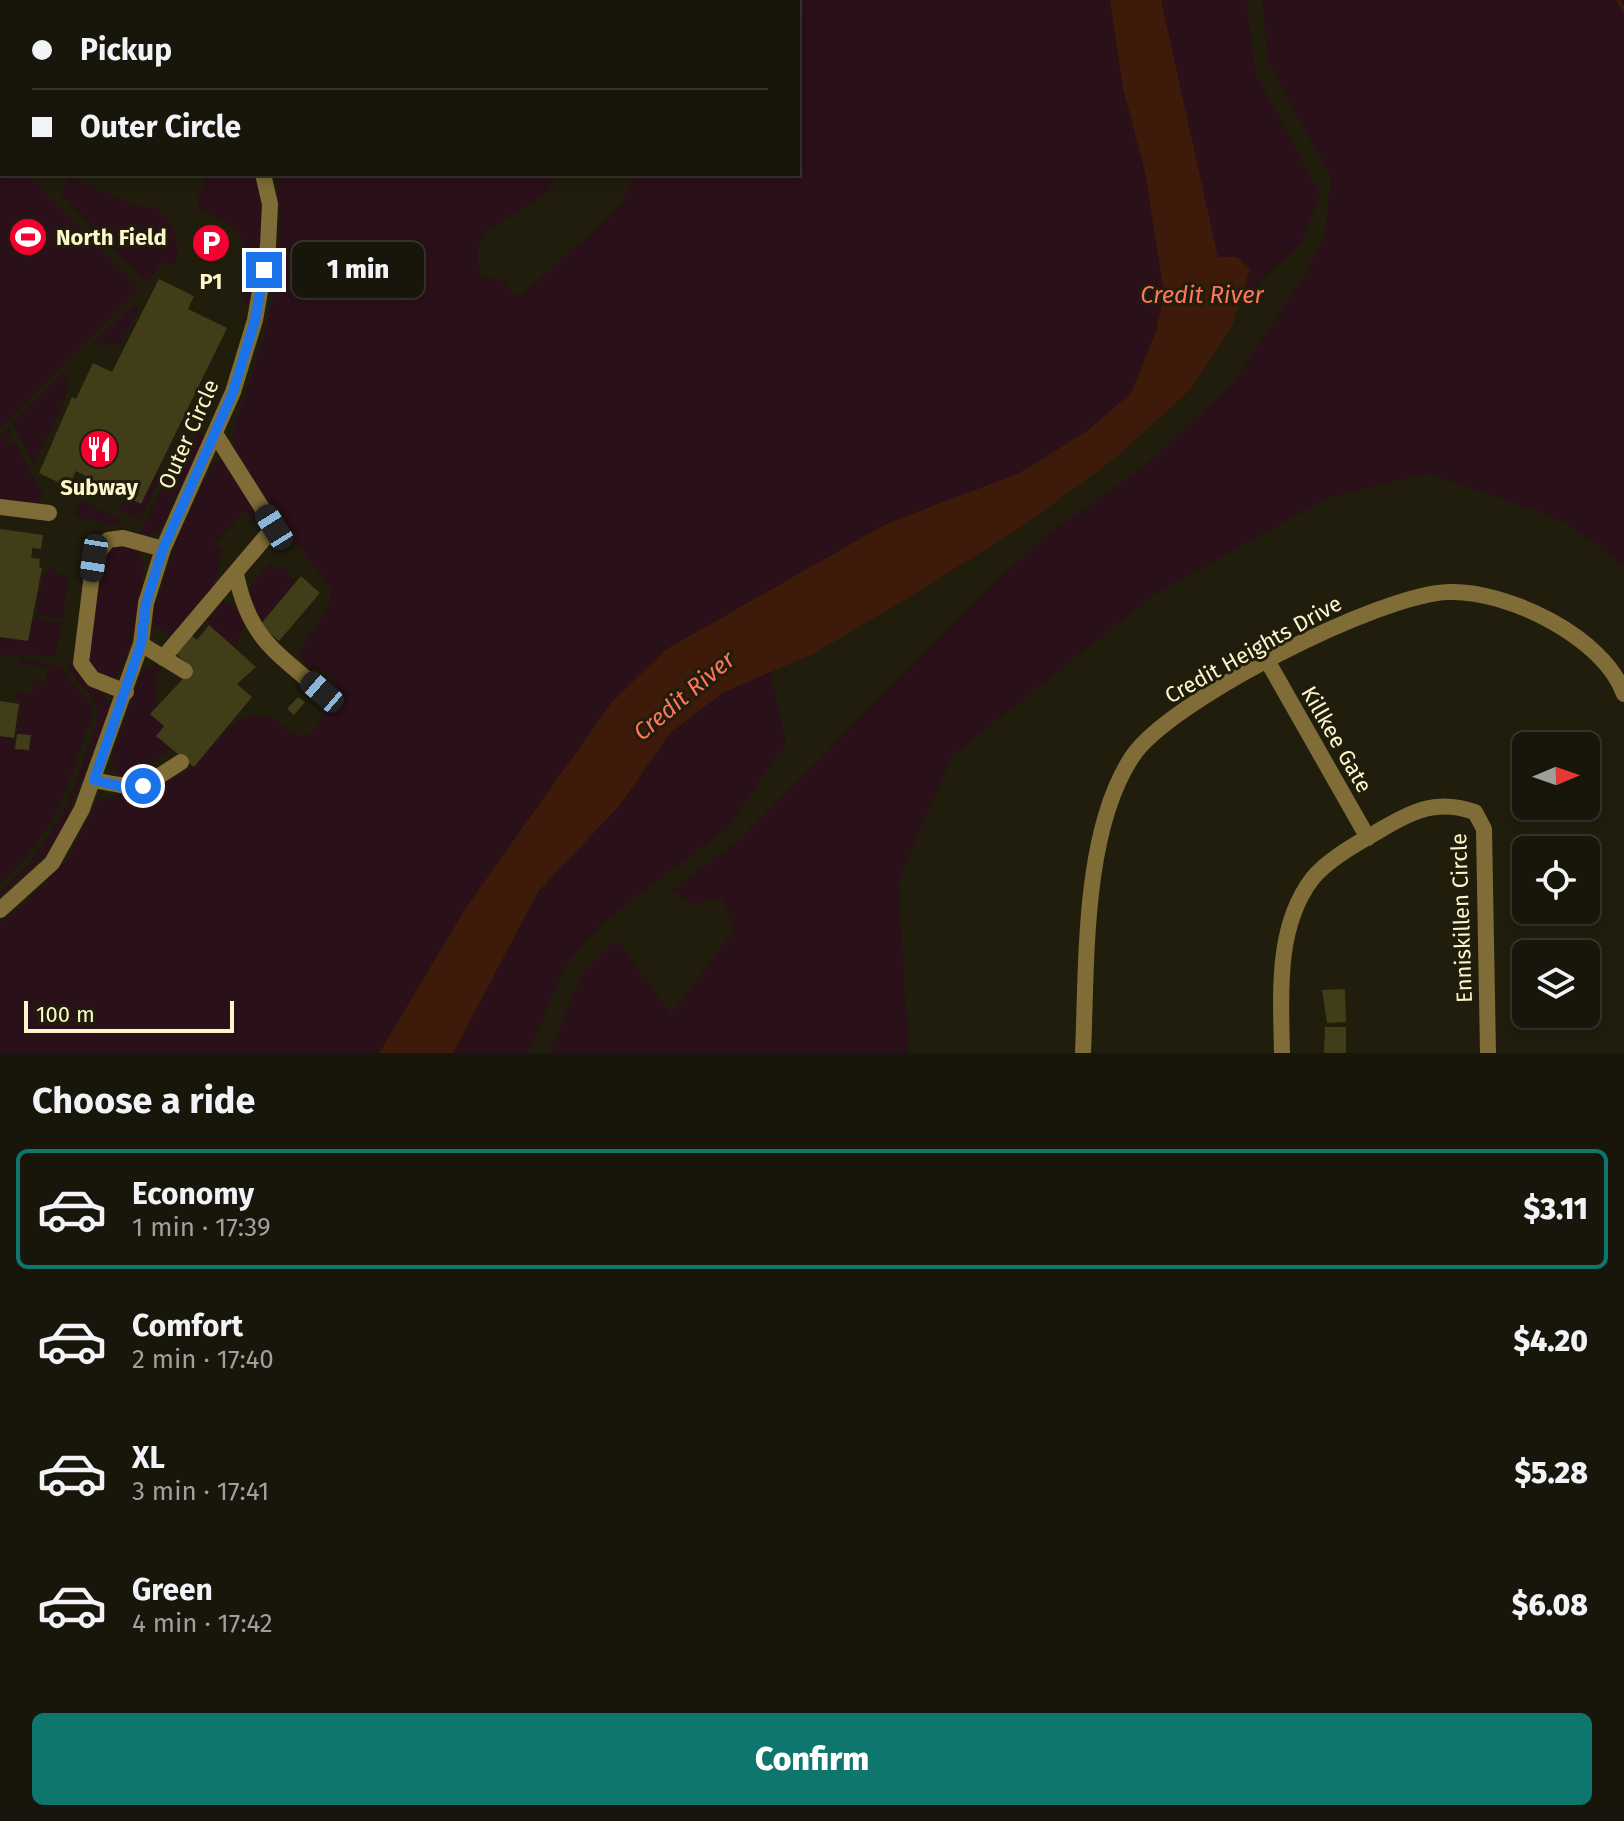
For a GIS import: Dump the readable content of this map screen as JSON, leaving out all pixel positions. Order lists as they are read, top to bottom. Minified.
{"streets":{"street":["Outer Circle","Credit Heights Drive","Killkee Gate","Enniskillen Circle"]},"crossings":[["Credit Heights Drive","Killkee Gate"],["Killkee Gate","Enniskillen Circle"]],"water":["Credit River"],"places":{"sports":["North Field"],"parking":["P1"],"restaurant":["Subway"]},"scale_bar":"100 m","north":"right","page":{"banner":["Pickup","Outer Circle"],"bubble":"1 min","scale":"100 m","heading":"Choose a ride","list":[{"name":"Economy","note":"1 min · 17:39","value":"$3.11"},{"name":"Comfort","note":"2 min · 17:40","value":"$4.20"},{"name":"XL","note":"3 min · 17:41","value":"$5.28"},{"name":"Green","note":"4 min · 17:42","value":"$6.08"}],"buttons":"Confirm"}}
